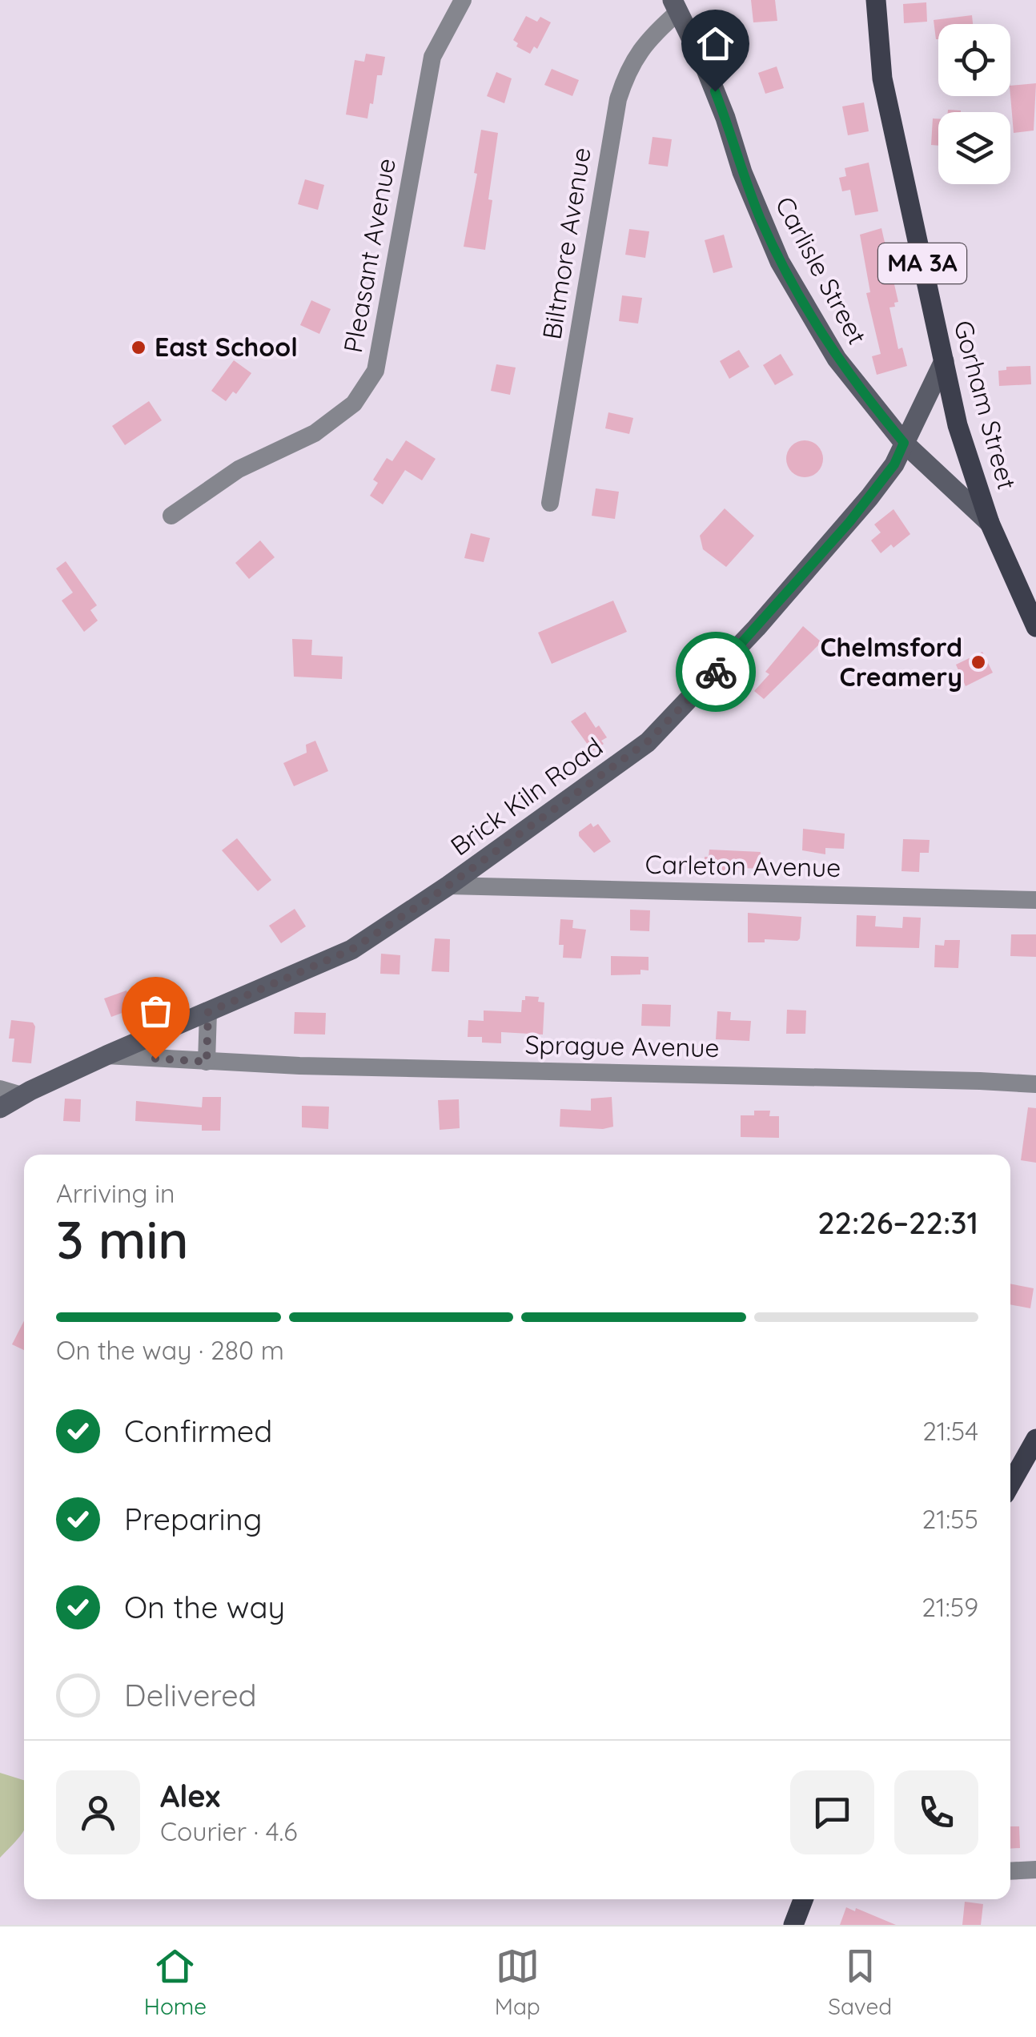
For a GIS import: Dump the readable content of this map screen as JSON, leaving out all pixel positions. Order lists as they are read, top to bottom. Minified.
{"streets":{"main road":["MA 3A","Gorham Street"],"street":["Biltmore Avenue","Pleasant Avenue","Carlisle Street","Brick Kiln Road","Carleton Avenue","Sprague Avenue"]},"crossings":[["Biltmore Avenue","Carlisle Street"],["Carlisle Street","Gorham Street"],["Carlisle Street","Brick Kiln Road"],["Gorham Street","Brick Kiln Road"],["Brick Kiln Road","Carleton Avenue"],["Brick Kiln Road","Sprague Avenue"]],"places":["East School","Chelmsford Creamery"],"page":{"heading":["3 min","Arriving in","22:26–22:31"],"panel":["Alex","Courier · 4.6"],"bar":"On the way · 280 m","list":[["Confirmed","21:54"],["Preparing","21:55"],["On the way","21:59"],"Delivered"],"tabs":["Home","Map","Saved"]}}
